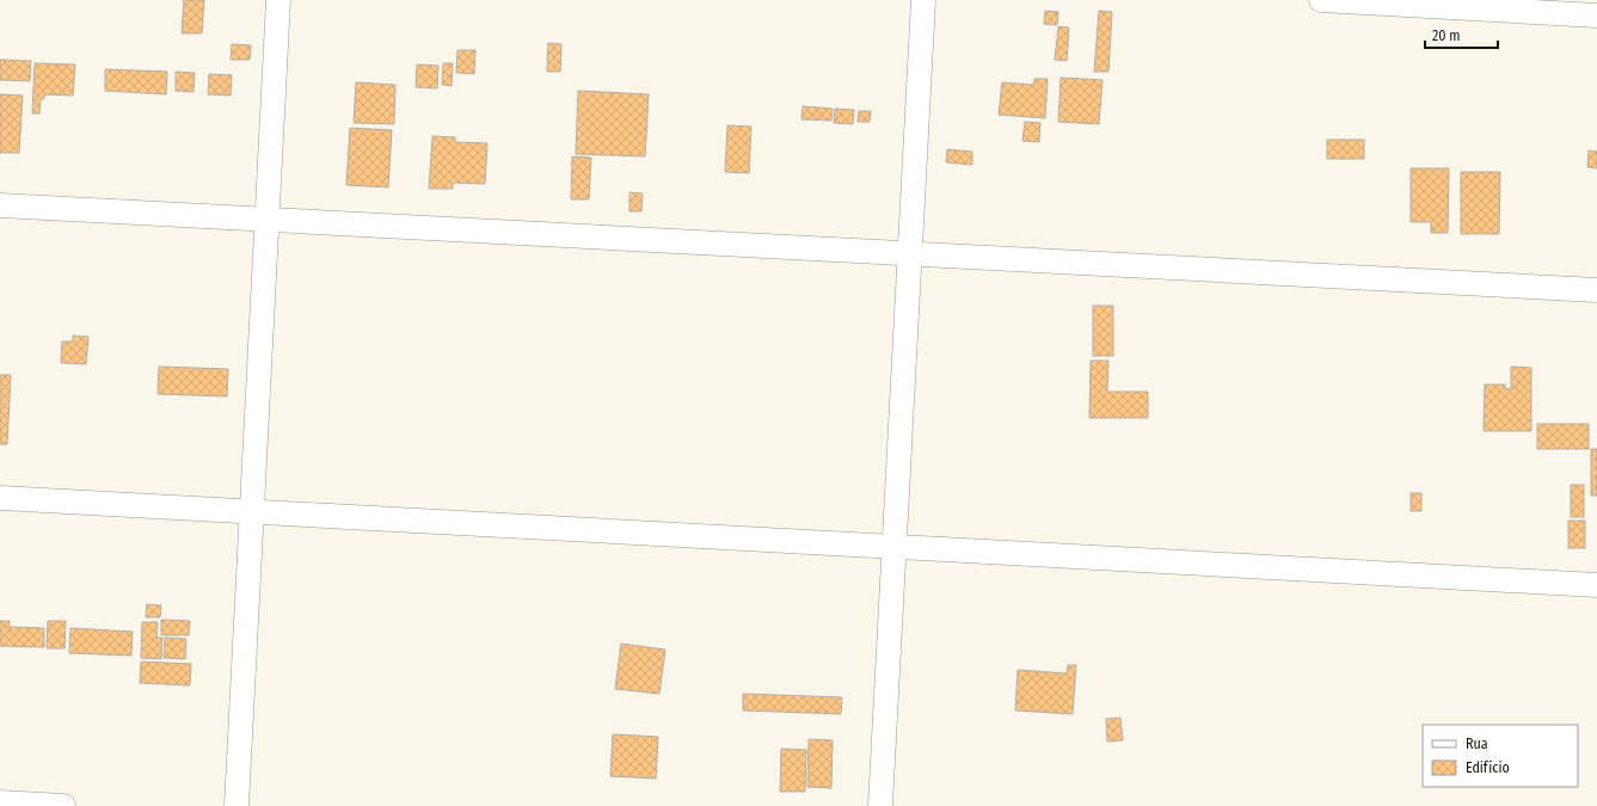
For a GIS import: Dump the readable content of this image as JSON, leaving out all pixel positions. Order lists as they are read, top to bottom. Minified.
{"legend":["Rua","Edifício"],"scale_bar":"20 m"}
